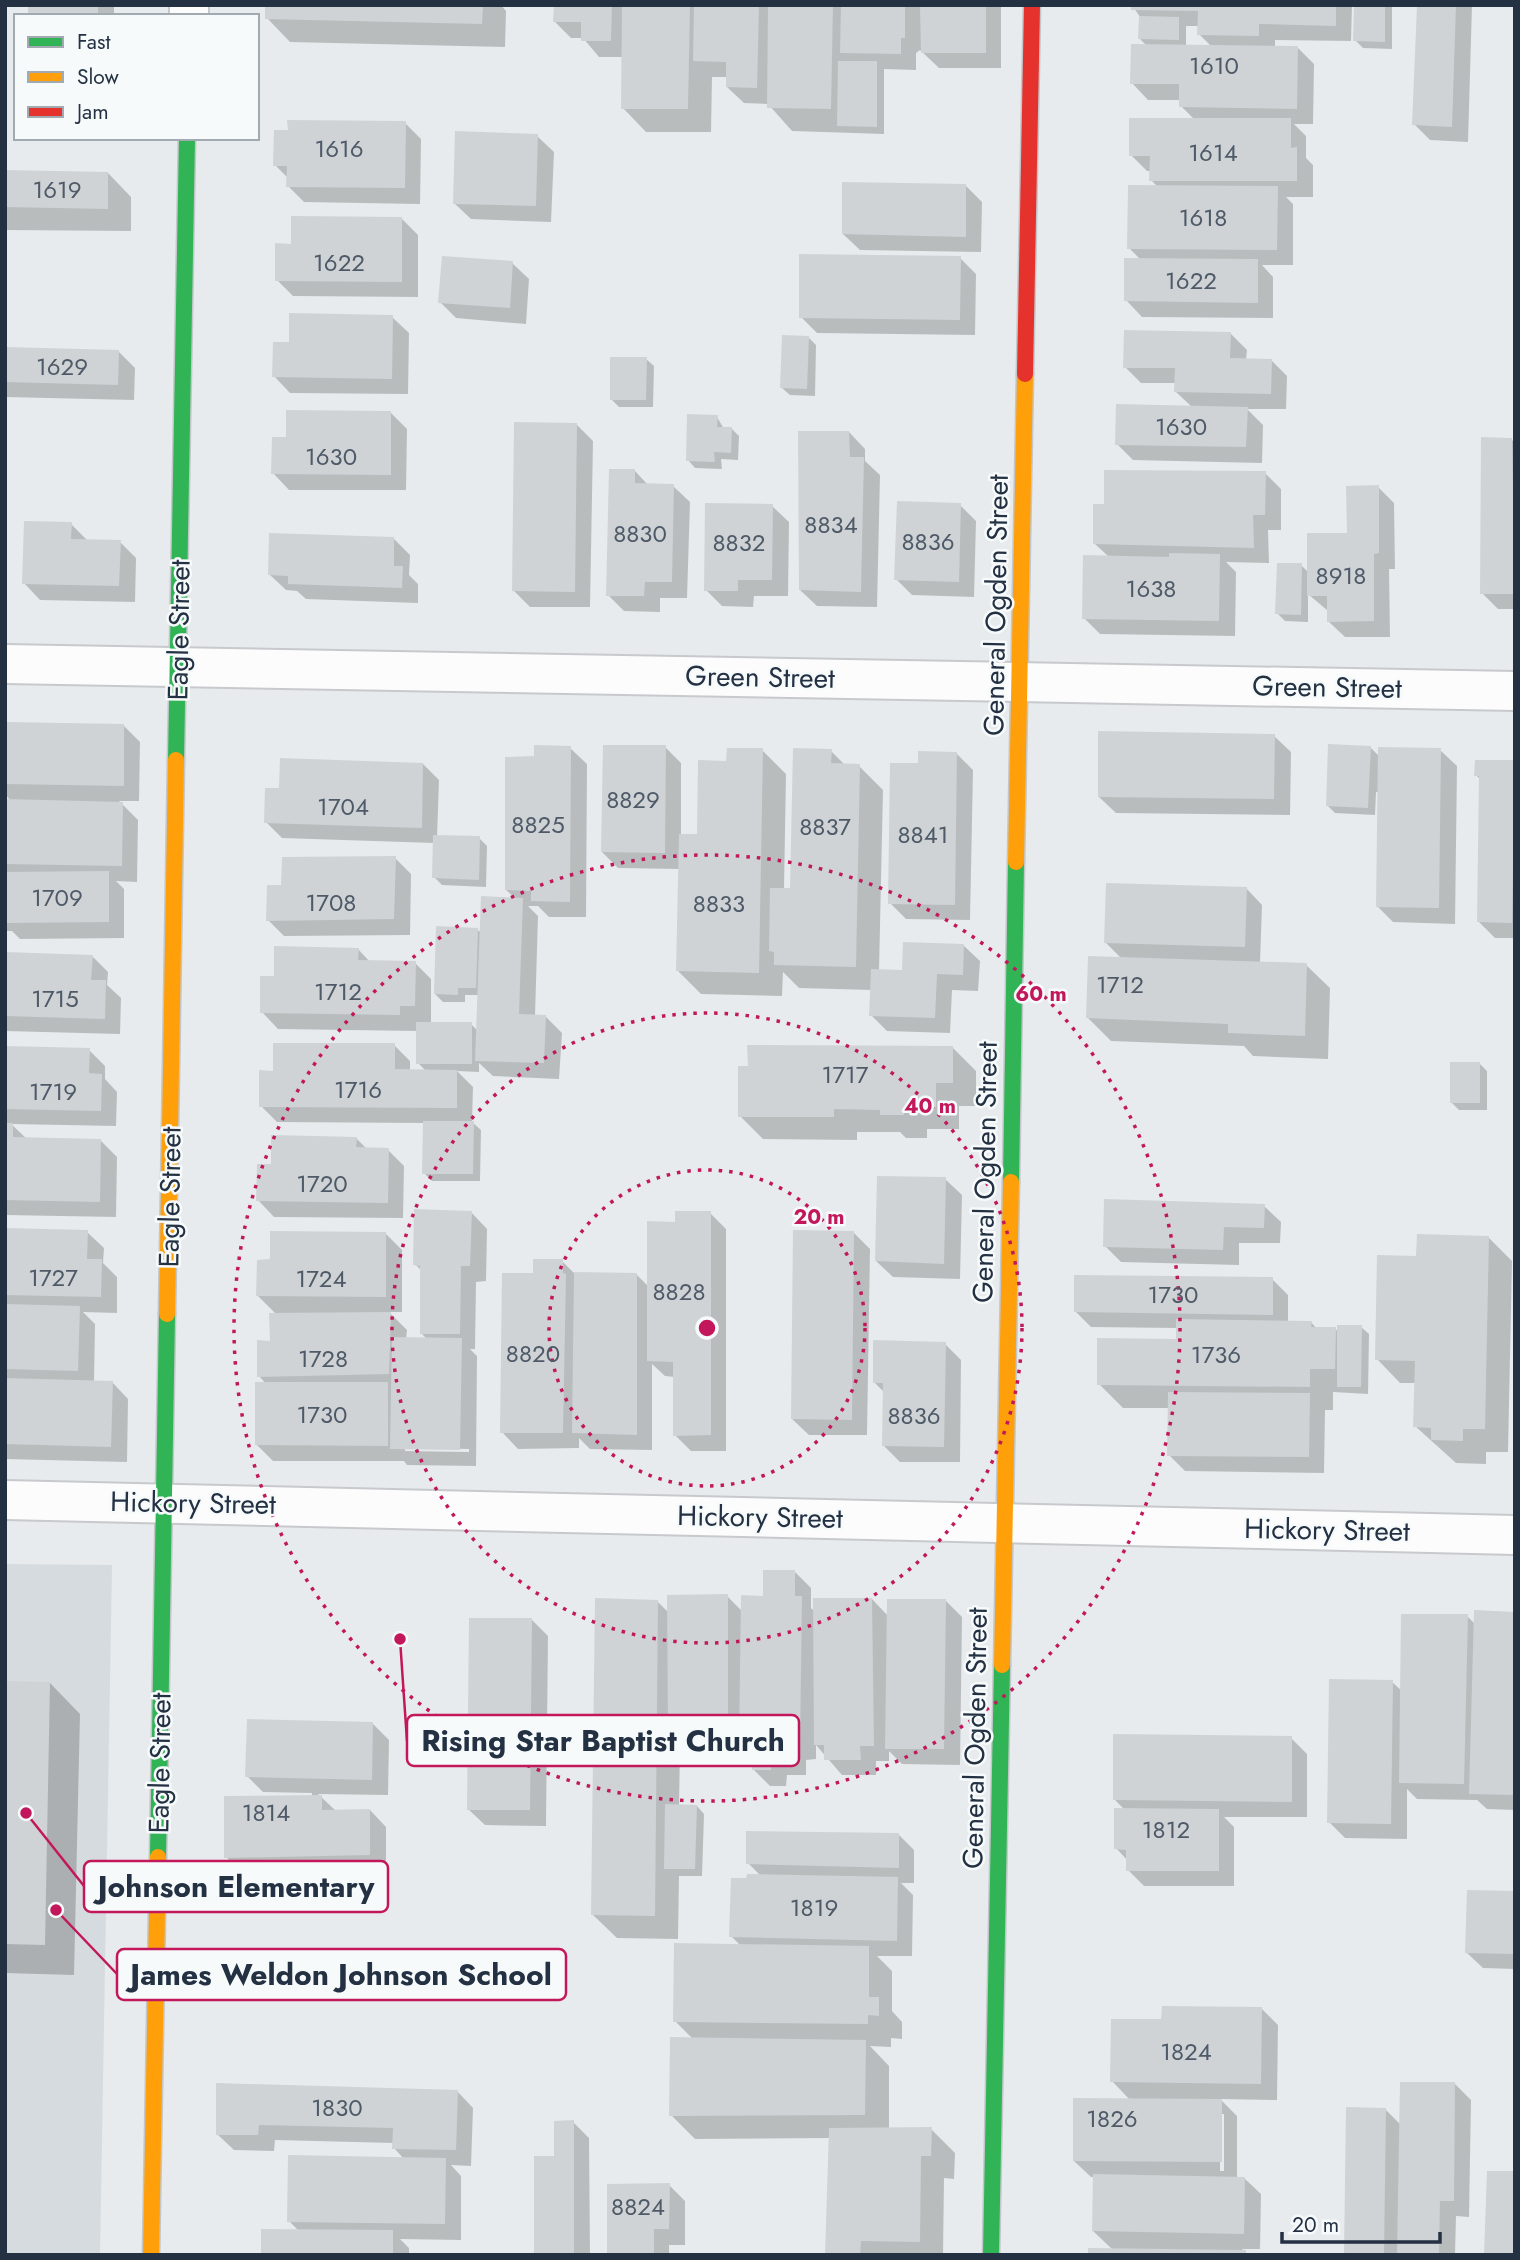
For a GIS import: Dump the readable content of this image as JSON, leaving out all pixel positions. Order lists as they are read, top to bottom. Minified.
{"streets":{"street":["General Ogden Street","Eagle Street","Green Street","Hickory Street"]},"crossings":[["General Ogden Street","Green Street"],["General Ogden Street","Hickory Street"],["Eagle Street","Green Street"],["Eagle Street","Hickory Street"]],"places":["Rising Star Baptist Church","Johnson Elementary","James Weldon Johnson School"],"house_numbers":["1610","1616","1614","1619","1618","1622","1622","1629","1630","1630","8834","8830","8836","8832","8918","1638","8829","1704","8825","8837","8841","1709","1708","8833","1712","1712","1715","1717","1716","1719","1720","1727","1724","8828","1730","8820","1736","1728","1730","8836","1814","1812","1819","1824","1830","1826","8824"],"legend":["Fast","Slow","Jam"],"scale_bar":"20 m","rings":["60 m","40 m","20 m"]}
